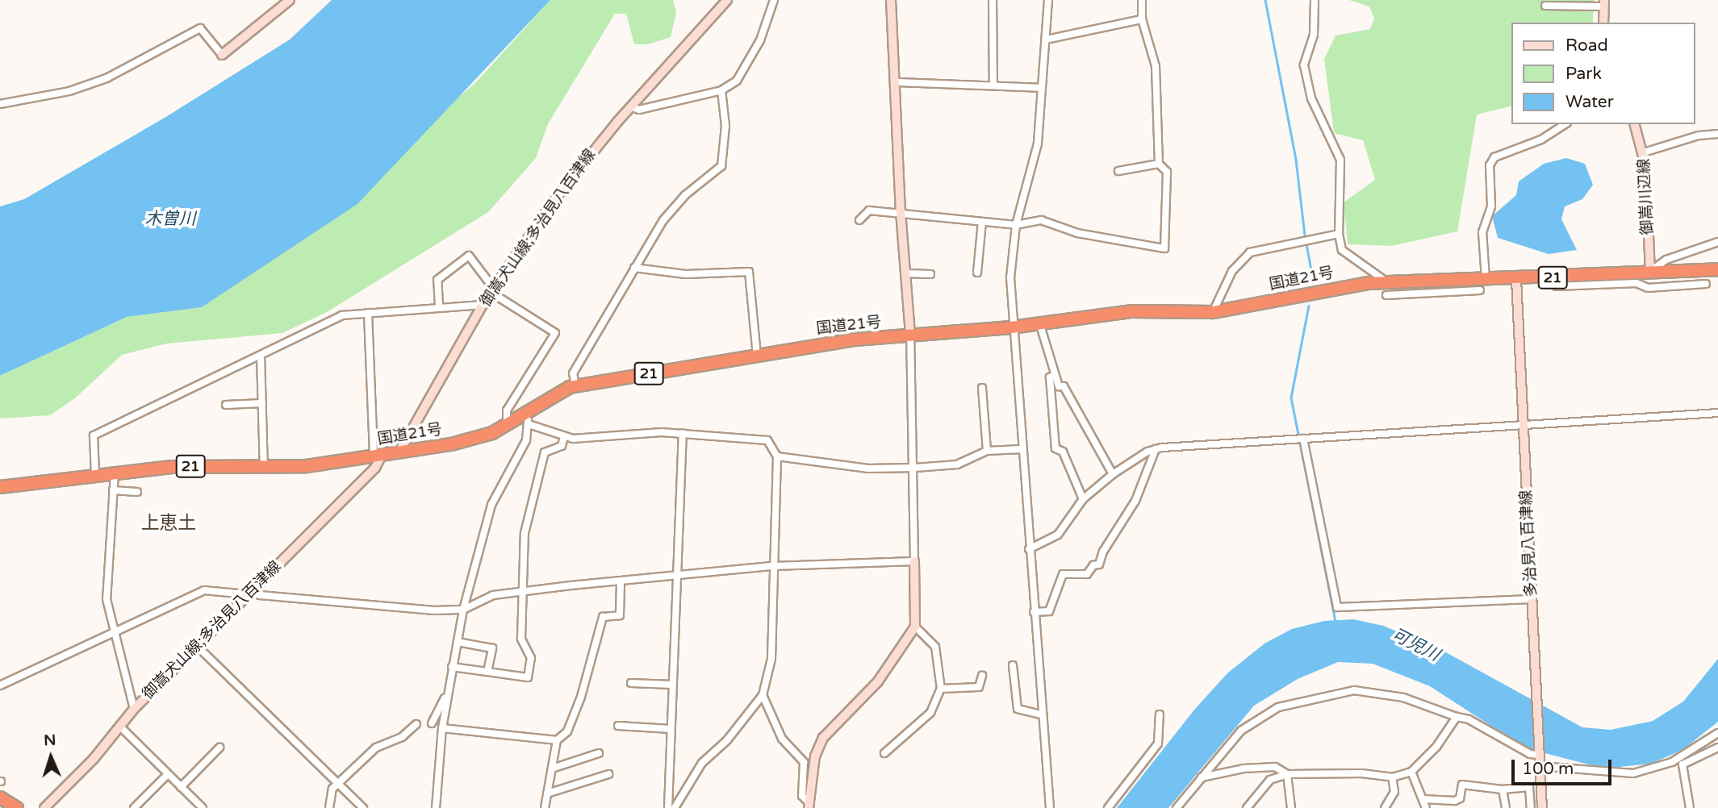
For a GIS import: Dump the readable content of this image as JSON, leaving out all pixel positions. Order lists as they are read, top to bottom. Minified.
{"streets":{"highway":["21","国道21号"],"main road":["御嵩川辺線","御嵩犬山線;多治見八百津線","多治見八百津線"]},"crossings":[["御嵩川辺線","国道21号"],["御嵩犬山線;多治見八百津線","国道21号"],["国道21号","多治見八百津線"]],"districts":["上恵土"],"water":["木曽川","可児川"],"legend":["Road","Park","Water"],"scale_bar":"100 m","north":"top"}
